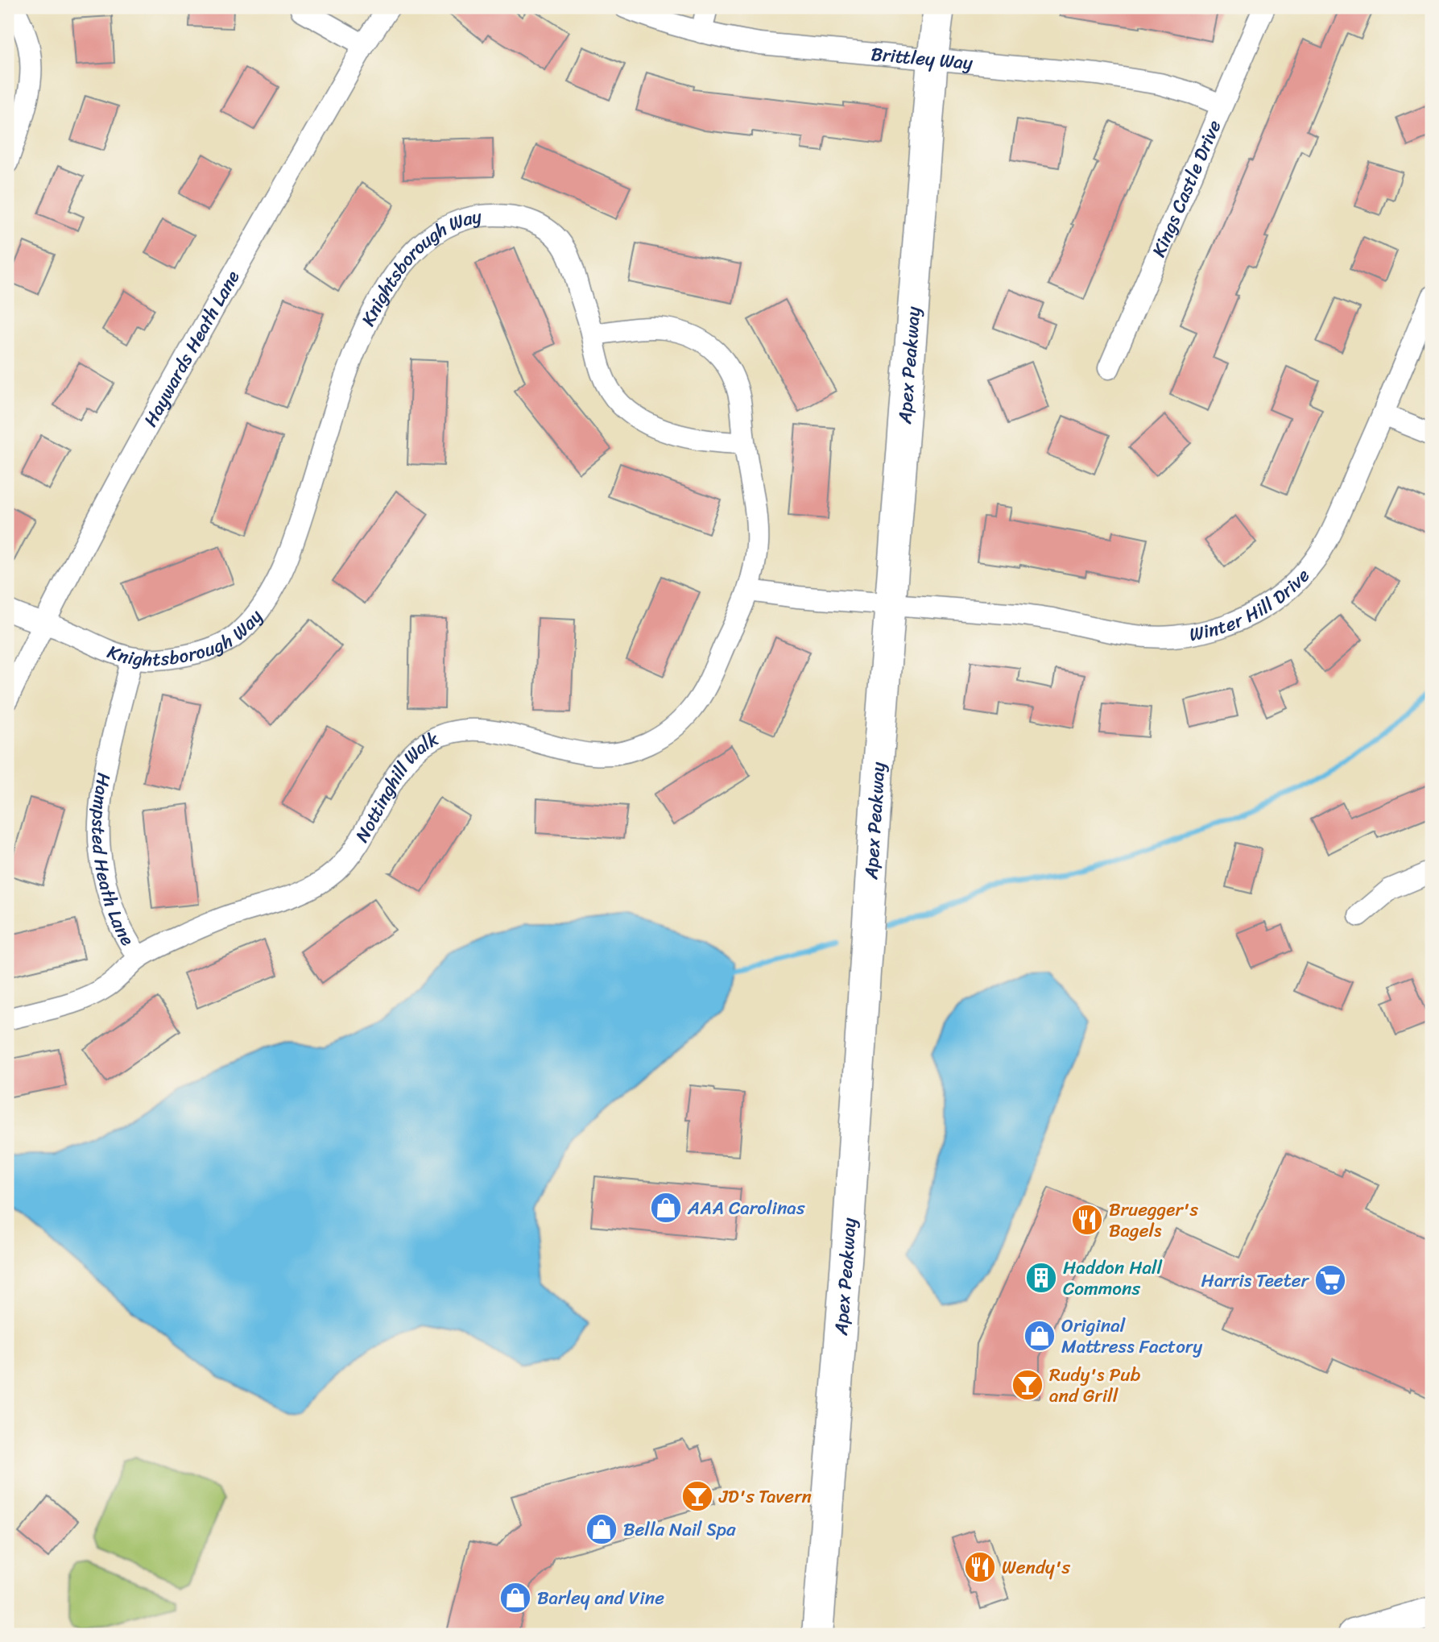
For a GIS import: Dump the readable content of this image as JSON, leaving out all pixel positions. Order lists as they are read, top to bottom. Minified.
{"streets":{"main road":["Apex Peakway"],"street":["Brittley Way","Kings Castle Drive","Knightsborough Way","Haywards Heath Lane","Winter Hill Drive","Nottinghill Walk","Hampsted Heath Lane"]},"crossings":[["Brittley Way","Kings Castle Drive"],["Brittley Way","Apex Peakway"],["Knightsborough Way","Haywards Heath Lane"],["Knightsborough Way","Hampsted Heath Lane"],["Apex Peakway","Winter Hill Drive"],["Winter Hill Drive","Nottinghill Walk"],["Nottinghill Walk","Hampsted Heath Lane"]],"places":{"shop":["AAA Carolinas","Original Mattress Factory","Bella Nail Spa","Barley and Vine"],"restaurant":["Bruegger's Bagels","Wendy's"],"building":["Haddon Hall Commons"],"supermarket":["Harris Teeter"],"bar":["Rudy's Pub and Grill","JD's Tavern"]}}
